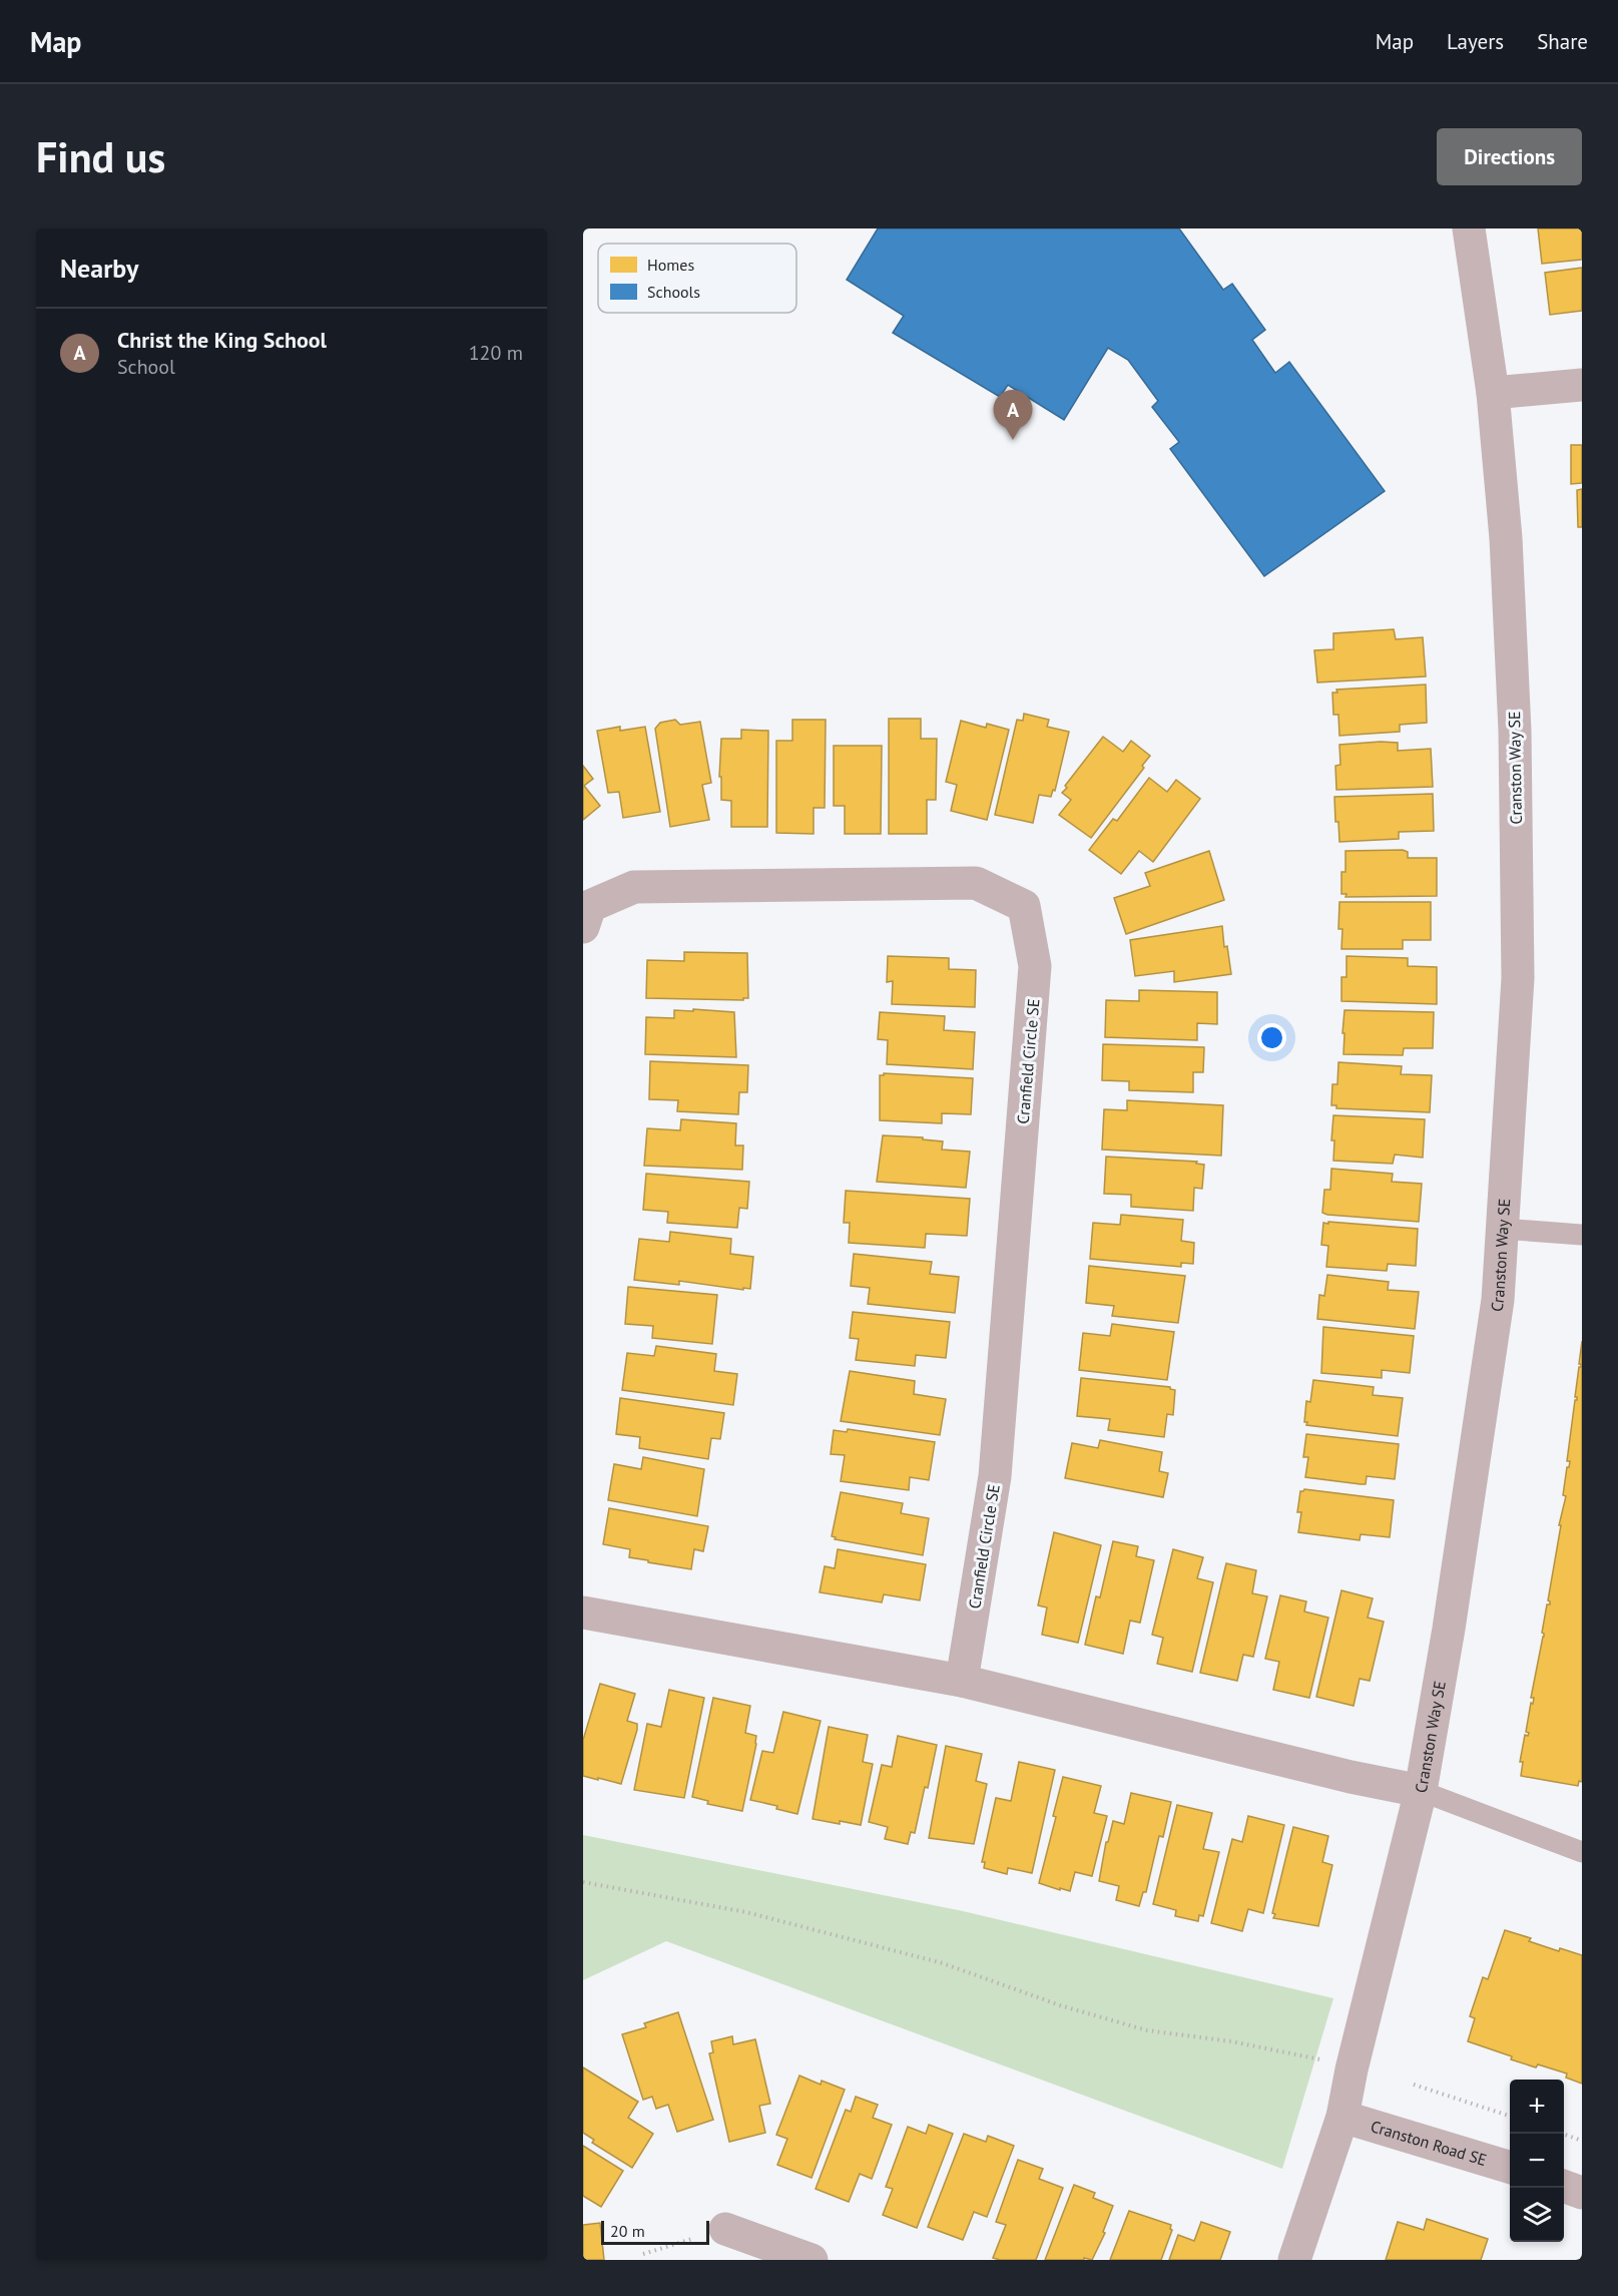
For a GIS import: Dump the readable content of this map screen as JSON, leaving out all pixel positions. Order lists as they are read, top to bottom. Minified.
{"streets":{"street":["Cranston Way SE","Cranfield Circle SE","Cranston Road SE"]},"crossings":[["Cranston Way SE","Cranston Road SE"]],"legend":["Homes","Schools"],"scale_bar":"20 m","page":{"header":"Map","nav":["Map","Layers","Share"],"buttons":"Directions","title":"Find us","heading":"Nearby","list":[{"mark":"A","name":"Christ the King School","note":"School","value":"120 m"}],"pins":"A","map_buttons":["+","−"],"scale":"20 m"}}
